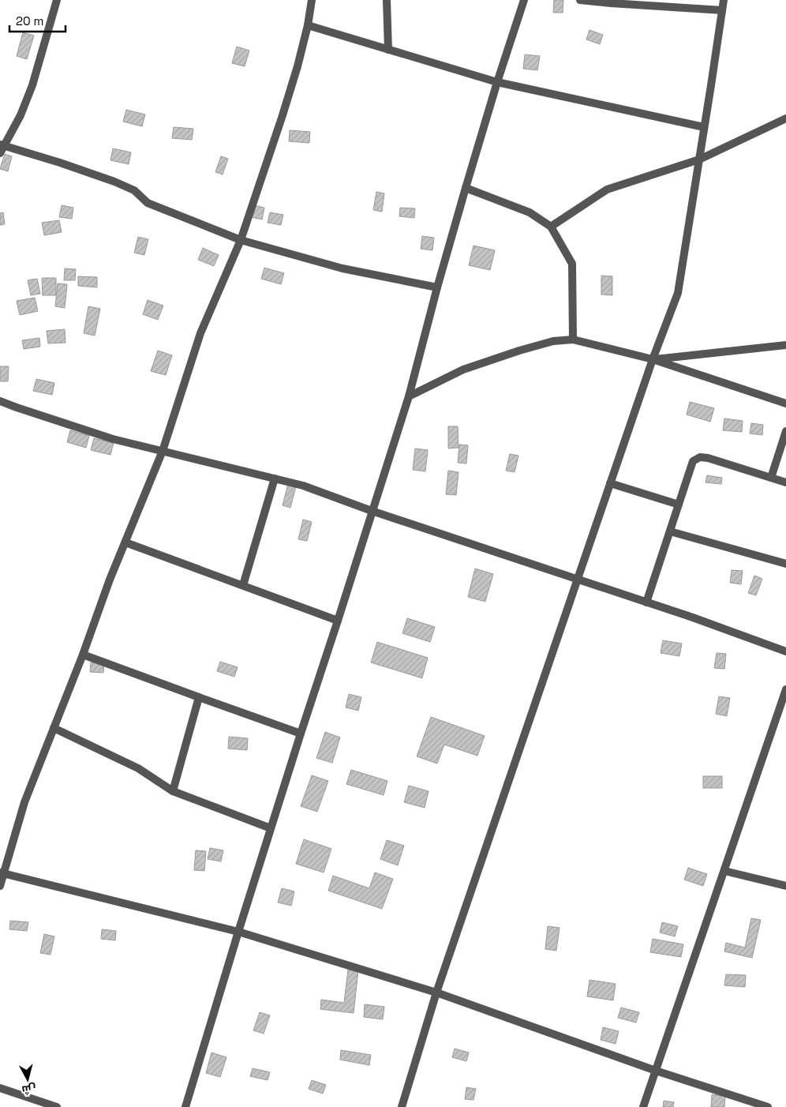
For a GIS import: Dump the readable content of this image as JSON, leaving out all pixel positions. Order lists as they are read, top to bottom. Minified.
{"scale_bar":"20 m","north":"bottom"}
